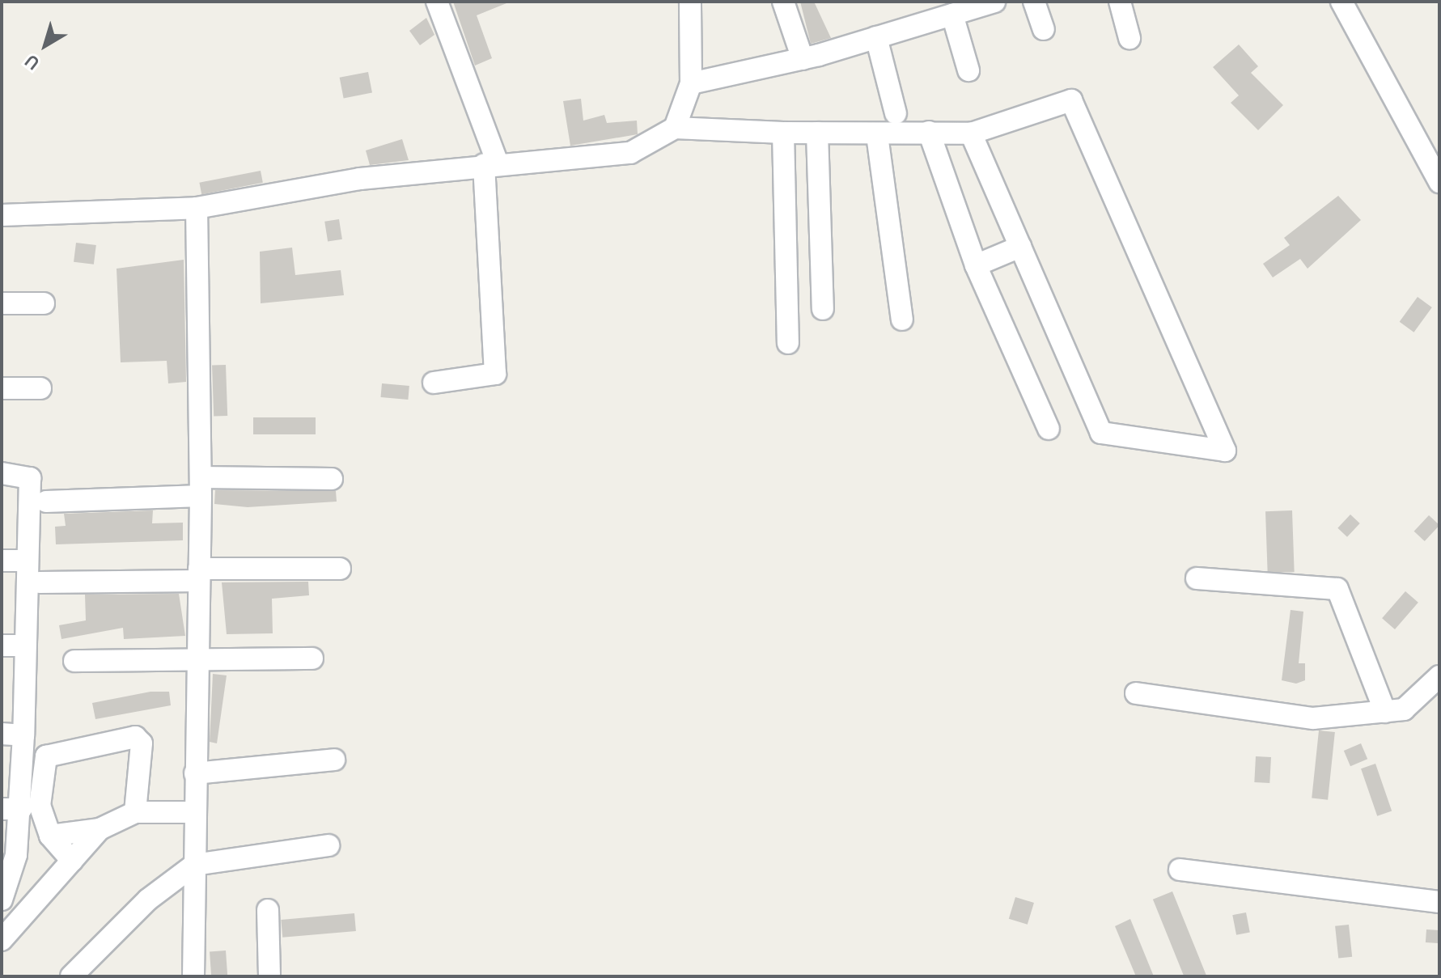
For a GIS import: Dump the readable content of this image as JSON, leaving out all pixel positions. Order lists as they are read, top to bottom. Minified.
{"north":"bottom left"}
